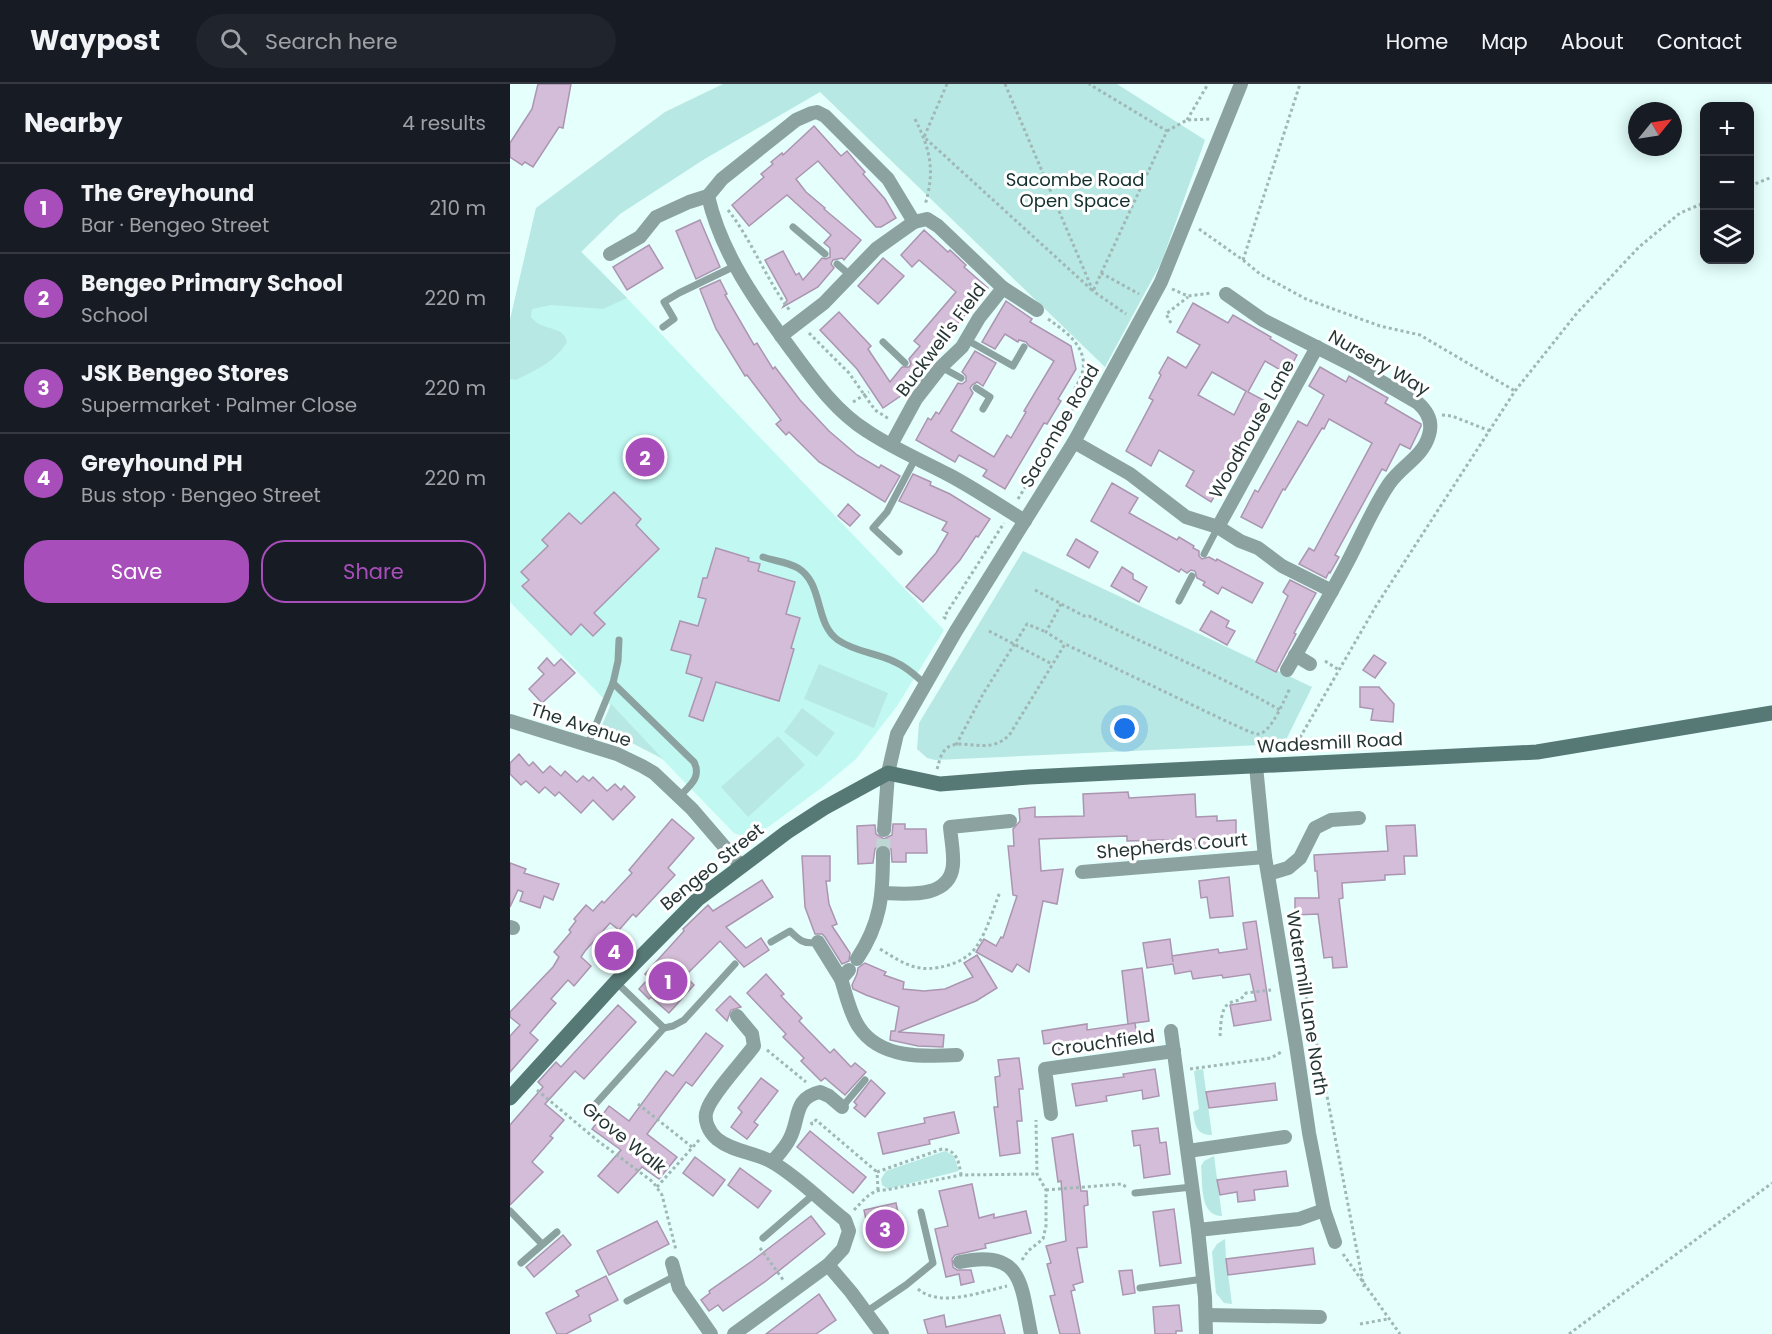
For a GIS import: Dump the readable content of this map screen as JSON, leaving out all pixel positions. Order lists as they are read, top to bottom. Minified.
{"streets":{"main road":["Wadesmill Road","Bengeo Street"],"street":["Buckwell's Field","Nursery Way","Sacombe Road","Woodhouse Lane","The Avenue","Shepherds Court","Watermill Lane North","Crouchfield"],"path":["Grove Walk"]},"crossings":[["Nursery Way","Woodhouse Lane"],["Sacombe Road","Wadesmill Road"],["Sacombe Road","Bengeo Street"],["The Avenue","Bengeo Street"],["Wadesmill Road","Bengeo Street"],["Wadesmill Road","Watermill Lane North"],["Shepherds Court","Watermill Lane North"],["Bengeo Street","Grove Walk"]],"parks":["Sacombe Road Open Space"],"north":"top right","page":{"header":"Waypost","search":"Search here","nav":["Home","Map","About","Contact"],"heading":["Nearby","4 results"],"map_buttons":["+","−"],"list":[{"mark":"1","name":"The Greyhound","note":"Bar · Bengeo Street","value":"210 m"},{"mark":"2","name":"Bengeo Primary School","note":"School","value":"220 m"},{"mark":"3","name":"JSK Bengeo Stores","note":"Supermarket · Palmer Close","value":"220 m"},{"mark":"4","name":"Greyhound PH","note":"Bus stop · Bengeo Street","value":"220 m"}],"pins":["2","4","1","3"],"buttons":["Save","Share"]}}
